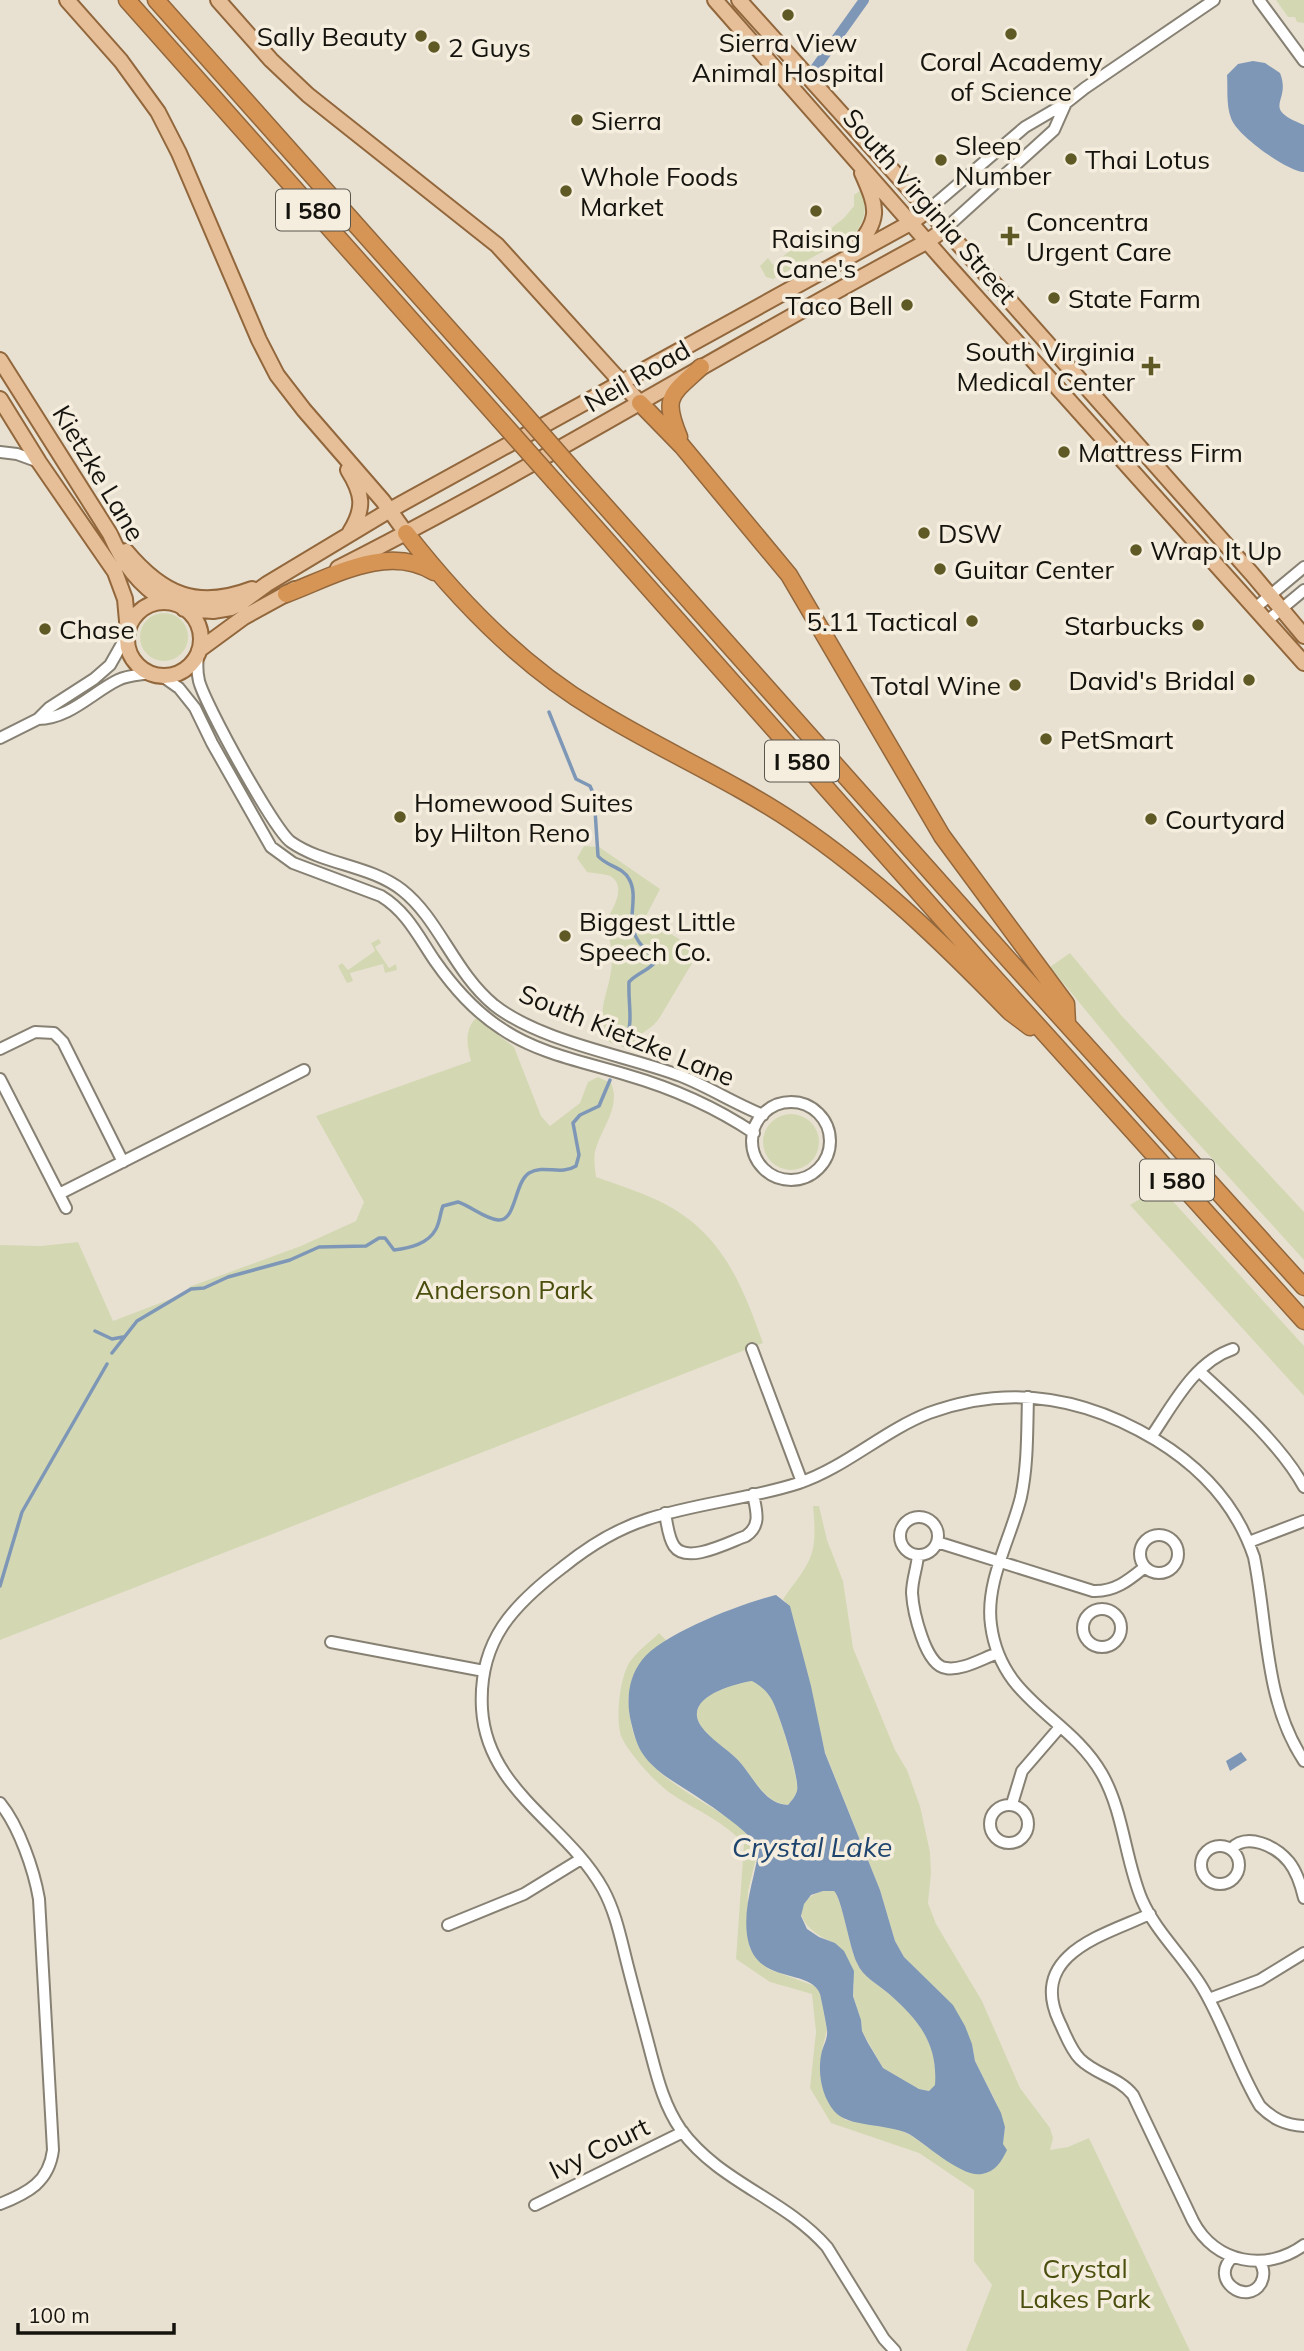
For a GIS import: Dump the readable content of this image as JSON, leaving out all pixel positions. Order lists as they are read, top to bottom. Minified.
{"streets":{"highway":["I 580"],"main road":["South Virginia Street","Neil Road","Kietzke Lane"],"street":["South Kietzke Lane","Ivy Court"]},"crossings":[["South Virginia Street","Neil Road"],["Neil Road","Kietzke Lane"],["Neil Road","South Kietzke Lane"],["Kietzke Lane","South Kietzke Lane"]],"water":["Crystal Lake"],"parks":["Anderson Park","Crystal Lakes Park"],"places":{"other":["Sierra View Animal Hospital","Coral Academy of Science","Sally Beauty","2 Guys","Sierra","Thai Lotus","Sleep Number","Whole Foods Market","Raising Cane's","State Farm","Taco Bell","Mattress Firm","DSW","Wrap It Up","Guitar Center","5.11 Tactical","Starbucks","Chase","David's Bridal","Total Wine","PetSmart","Homewood Suites by Hilton Reno","Courtyard","Biggest Little Speech Co."],"health":["Concentra Urgent Care","South Virginia Medical Center"]},"scale_bar":"100 m"}
